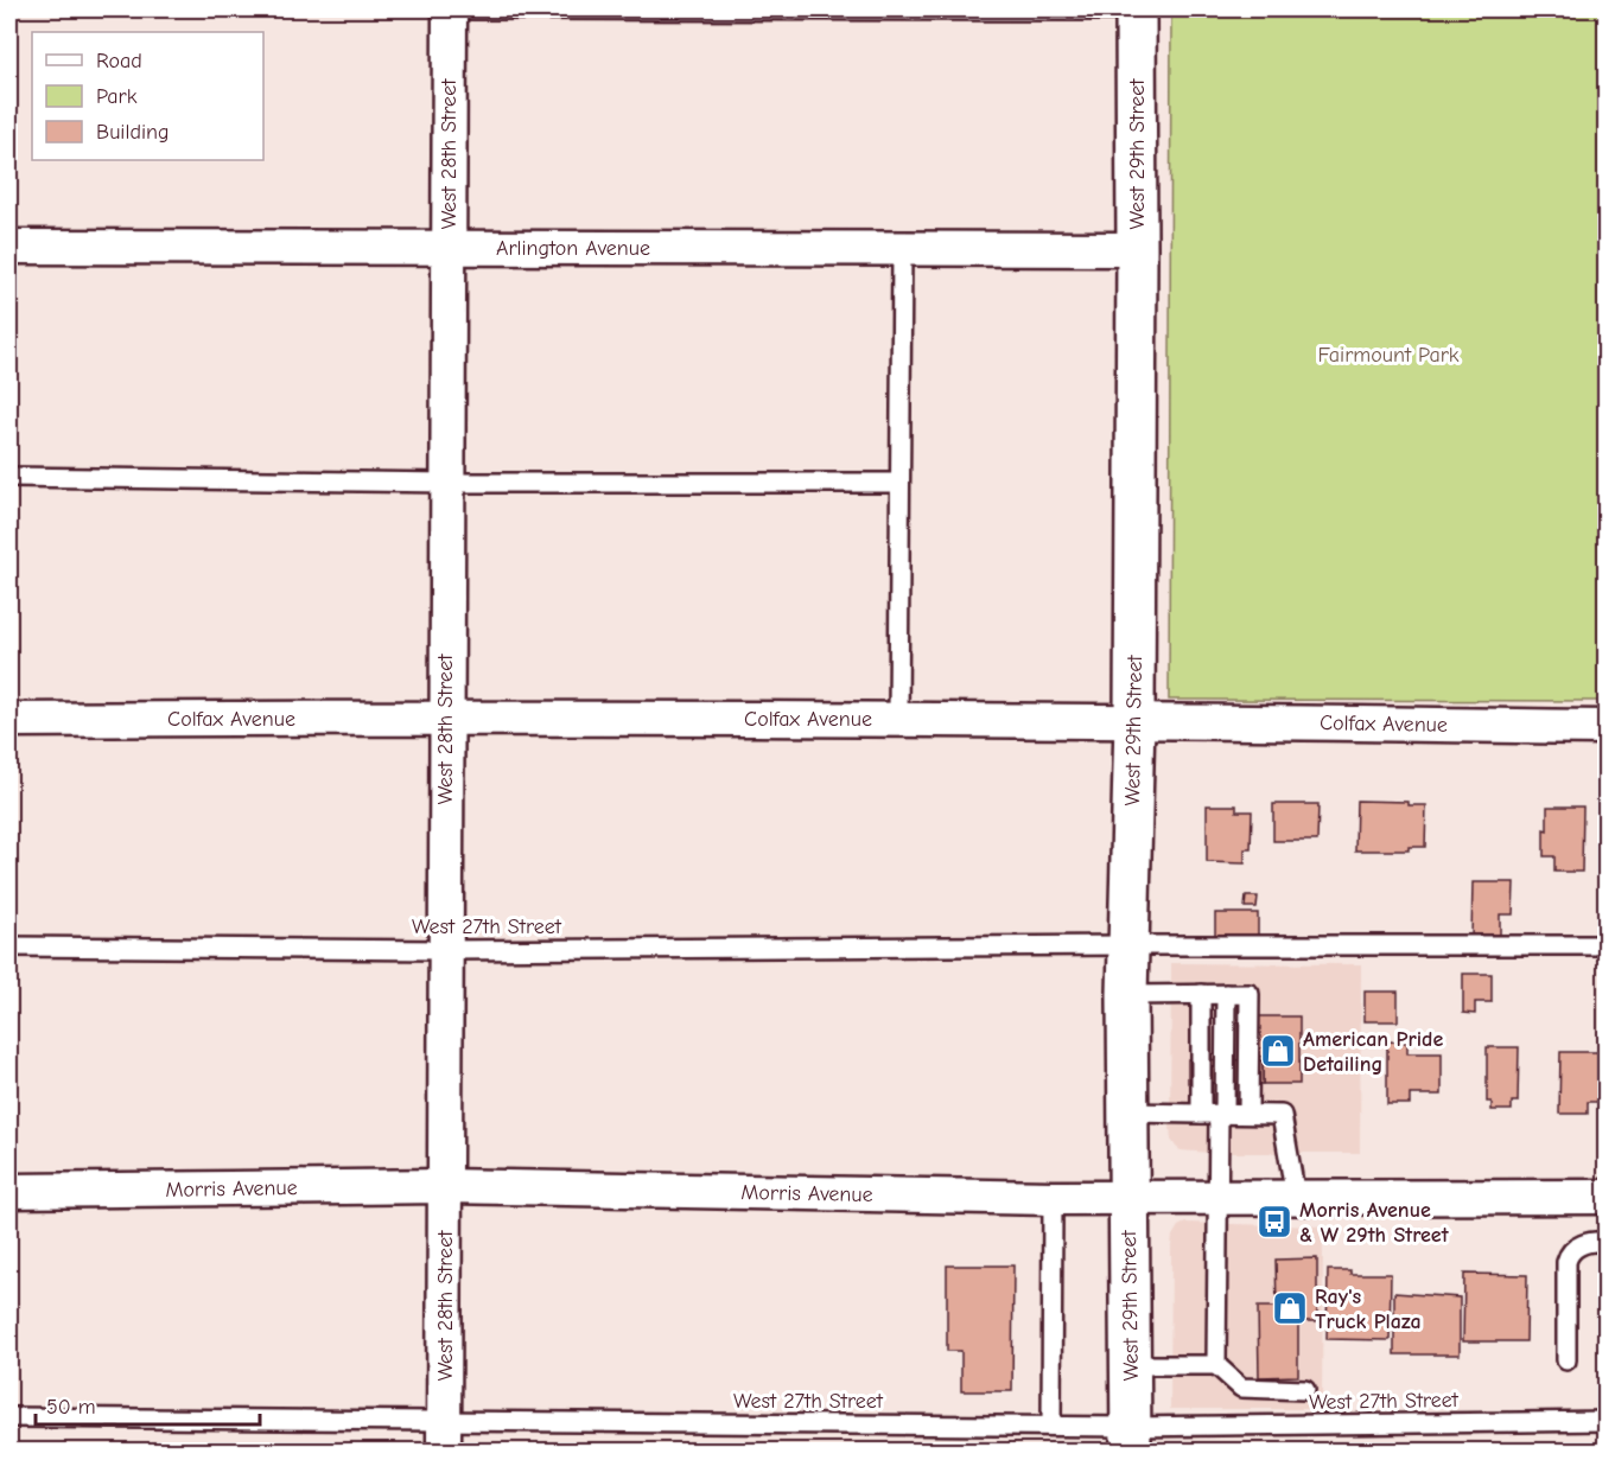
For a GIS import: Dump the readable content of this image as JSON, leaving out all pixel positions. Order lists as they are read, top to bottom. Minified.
{"streets":{"street":["West 28th Street","West 29th Street","Arlington Avenue","Colfax Avenue","Morris Avenue"],"lane":["West 27th Street"]},"crossings":[["West 28th Street","Arlington Avenue"],["West 28th Street","Colfax Avenue"],["West 28th Street","West 27th Street"],["West 28th Street","Morris Avenue"],["West 29th Street","Arlington Avenue"],["West 29th Street","Colfax Avenue"],["West 29th Street","West 27th Street"],["West 29th Street","Morris Avenue"]],"parks":["Fairmount Park"],"places":{"shop":["American Pride Detailing","Ray's Truck Plaza"],"bus stop":["Morris Avenue & W 29th Street"]},"legend":["Road","Park","Building"],"scale_bar":"50 m"}
